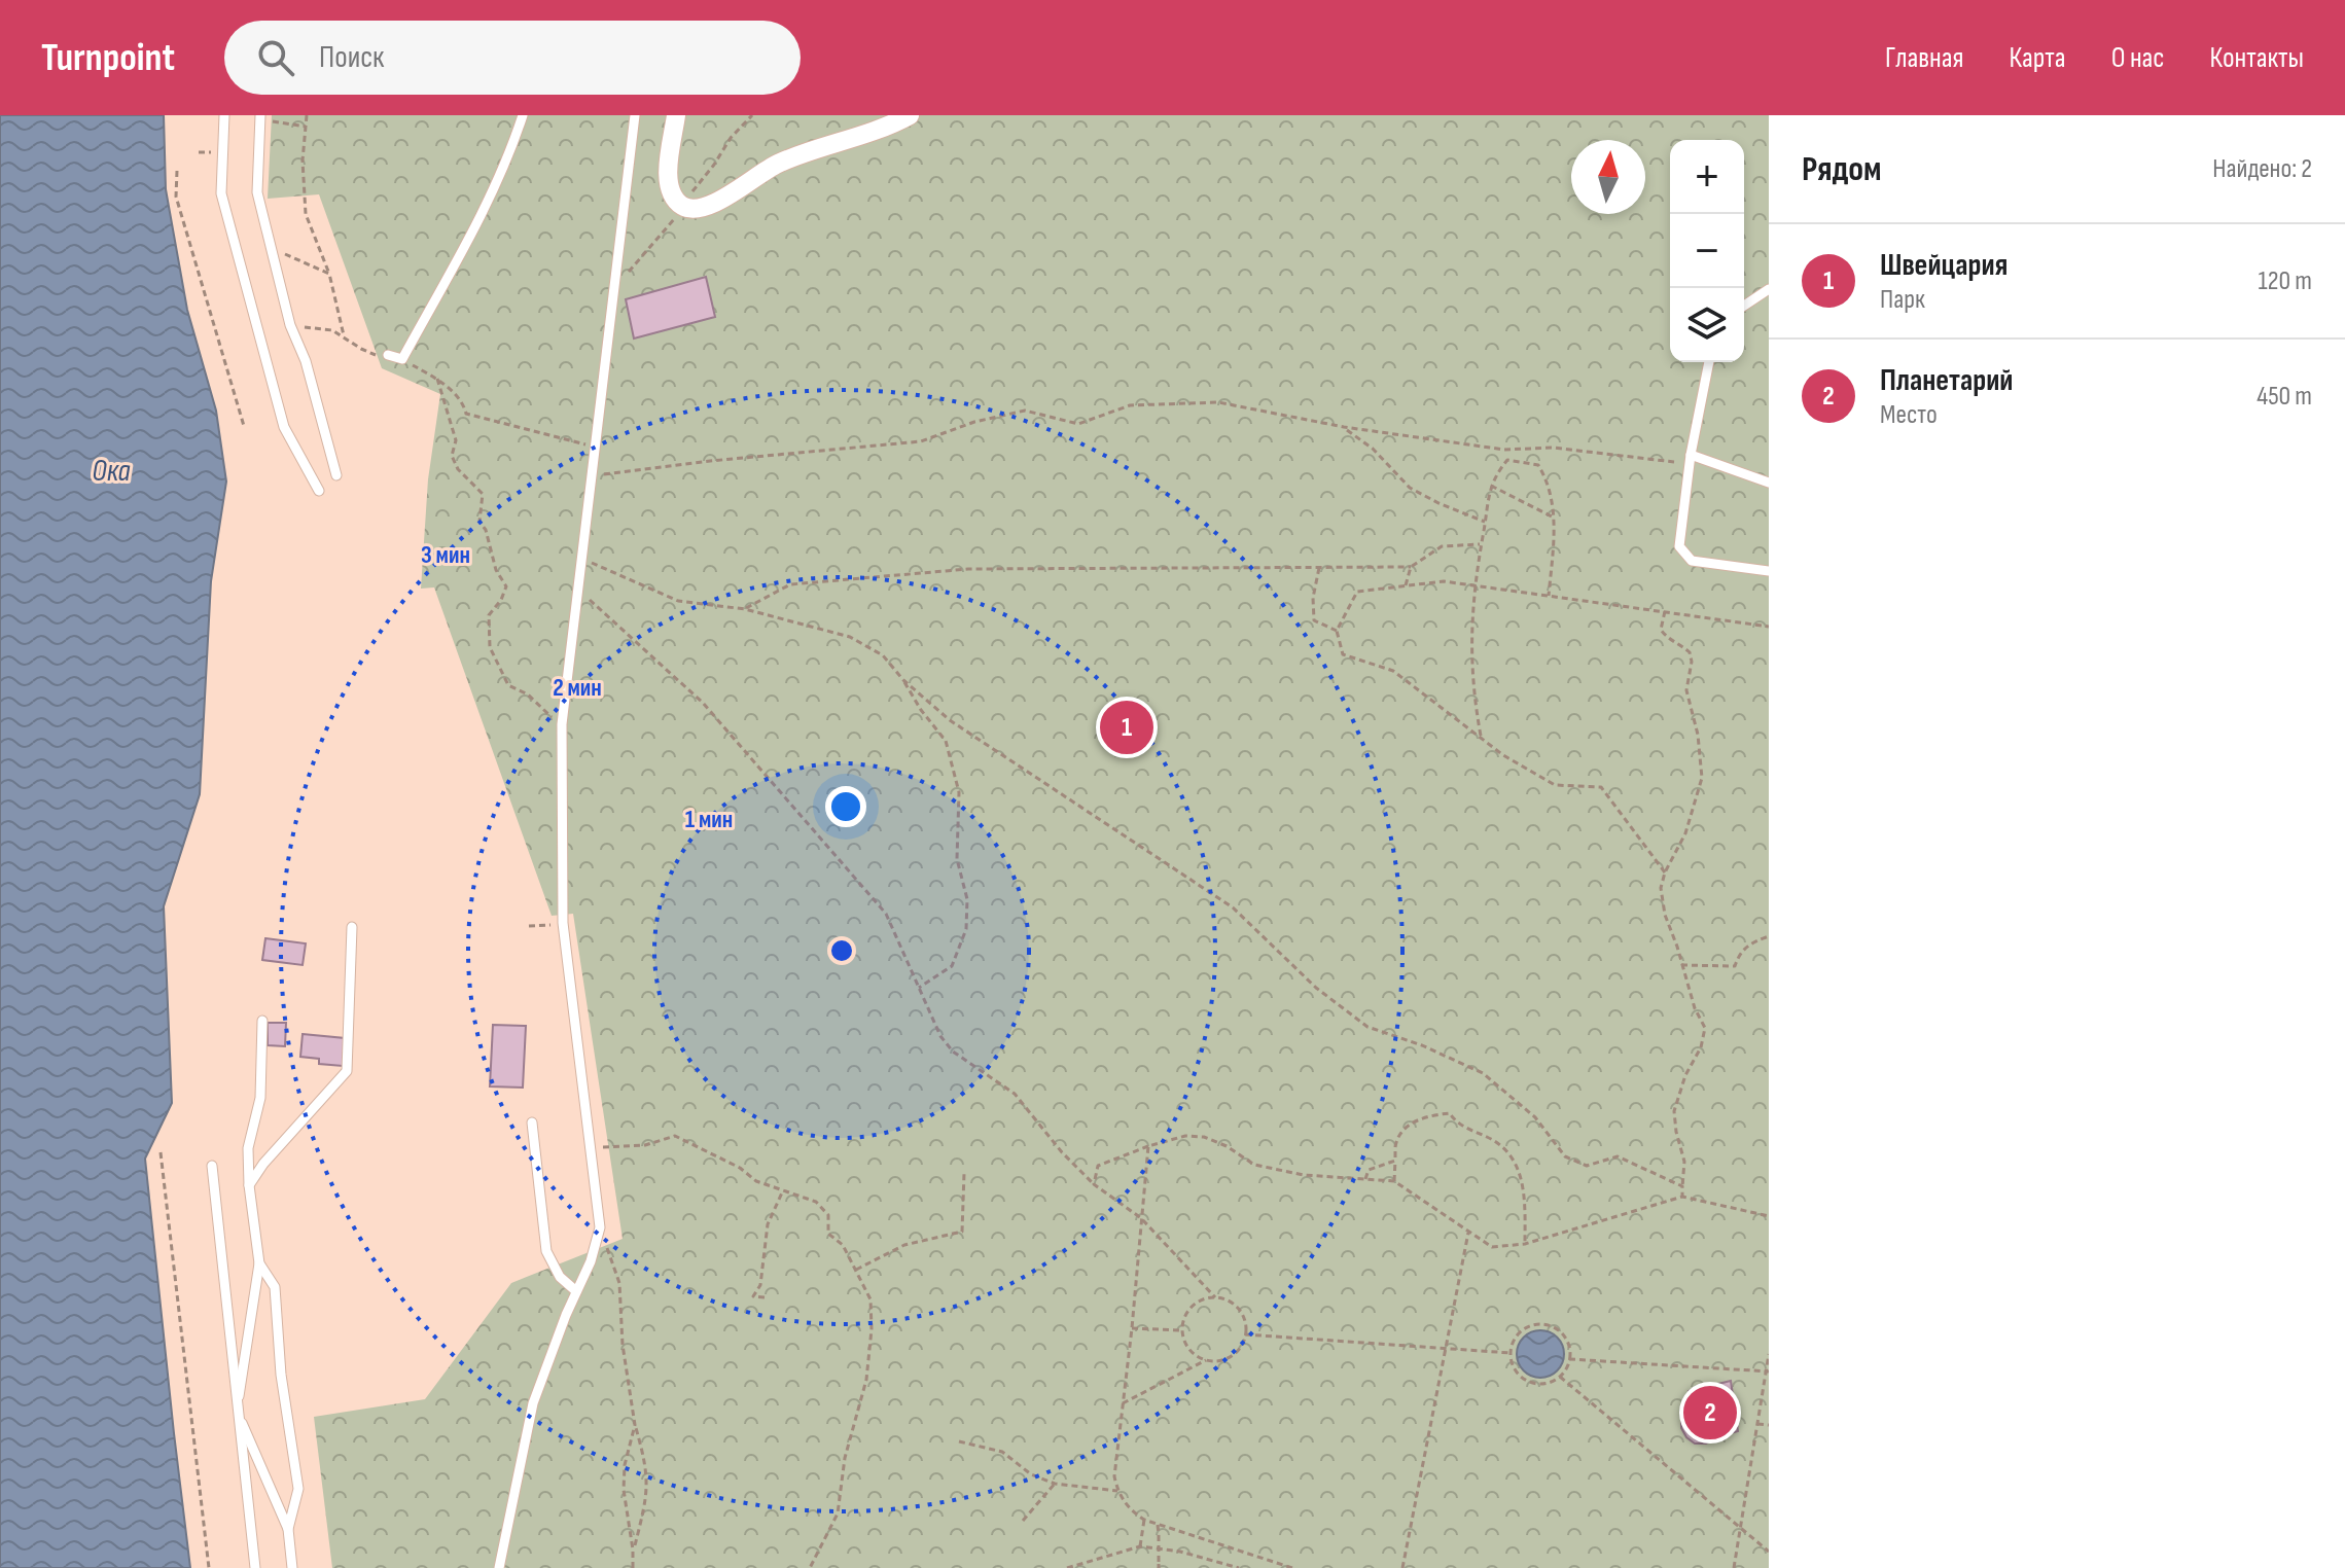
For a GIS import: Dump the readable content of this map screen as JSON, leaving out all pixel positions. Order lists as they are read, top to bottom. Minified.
{"water":["Ока"],"north":"top","page":{"header":"Turnpoint","search":"Поиск","nav":["Главная","Карта","О нас","Контакты"],"heading":["Рядом","Найдено: 2"],"map_buttons":["+","−"],"list":[{"mark":"1","name":"Швейцария","note":"Парк","value":"120 m"},{"mark":"2","name":"Планетарий","note":"Место","value":"450 m"}],"pins":["1","2"]},"rings":["3 мин","2 мин","1 мин"]}
